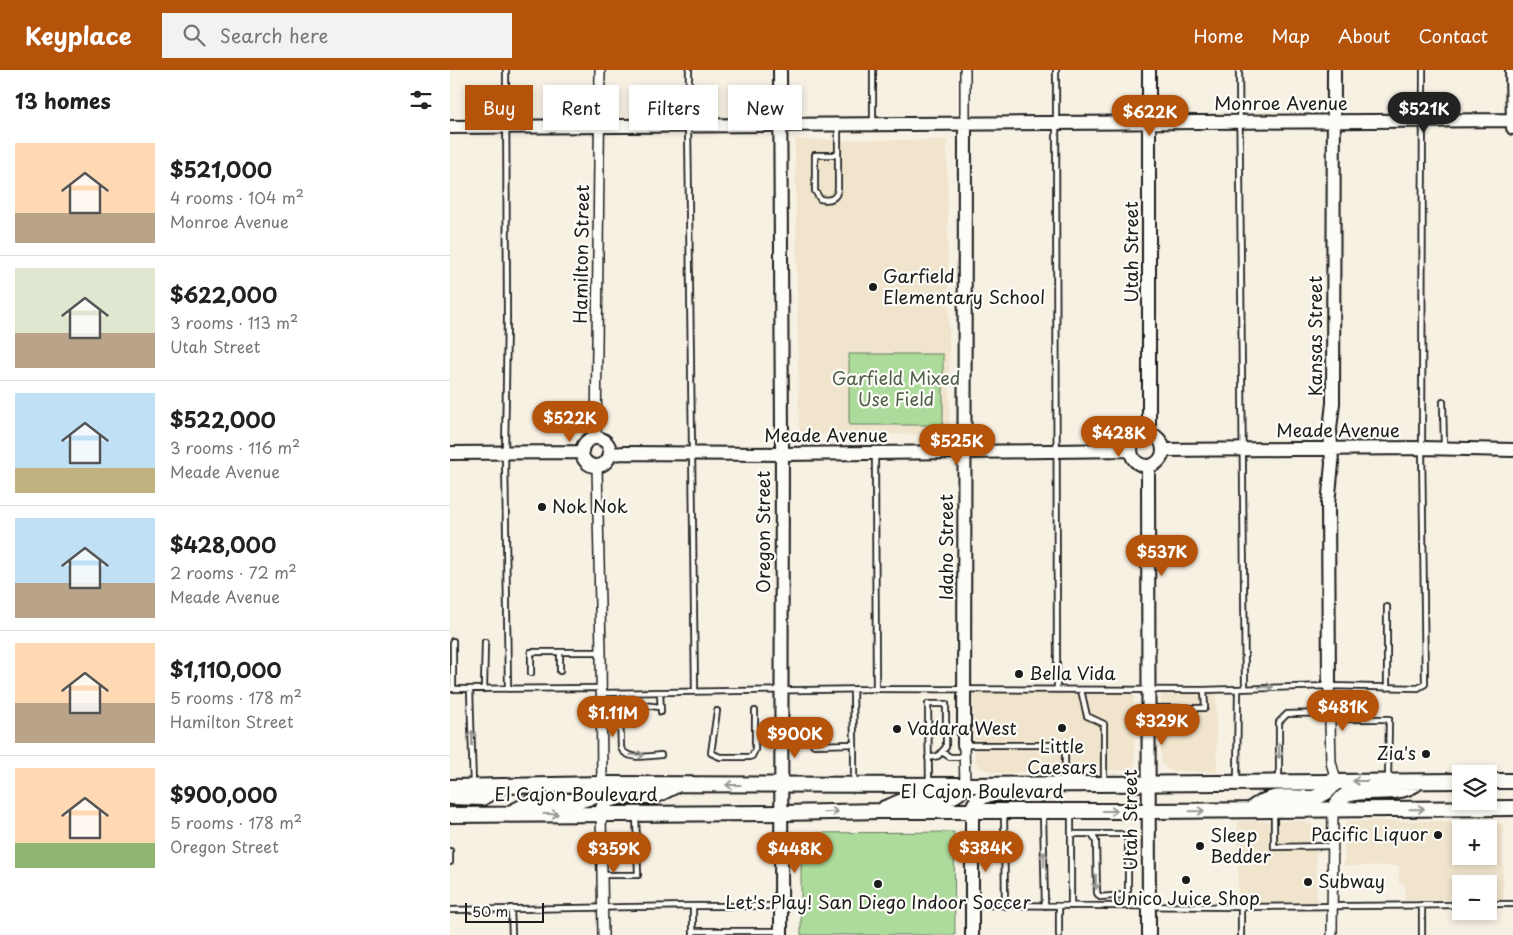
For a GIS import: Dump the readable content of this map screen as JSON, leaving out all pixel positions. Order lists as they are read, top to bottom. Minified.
{"streets":{"main road":["El Cajon Boulevard"],"street":["Monroe Avenue","Utah Street","Hamilton Street","Kansas Street","Meade Avenue","Oregon Street","Idaho Street"]},"crossings":[["Monroe Avenue","Utah Street"],["Monroe Avenue","Kansas Street"],["Monroe Avenue","Idaho Street"],["Utah Street","Meade Avenue"],["Utah Street","El Cajon Boulevard"],["Hamilton Street","Meade Avenue"],["Kansas Street","Meade Avenue"],["Kansas Street","El Cajon Boulevard"],["Meade Avenue","Oregon Street"],["Meade Avenue","Idaho Street"],["Oregon Street","El Cajon Boulevard"],["Idaho Street","El Cajon Boulevard"]],"parks":["Garfield Mixed Use Field"],"places":["Garfield Elementary School","Nok Nok","Bella Vida","Little Caesars","Vadara West","Zia's","Pacific Liquor","Sleep Bedder","Unico Juice Shop","Subway","Let's Play! San Diego Indoor Soccer"],"scale_bar":"50 m","page":{"header":"Keyplace","search":"Search here","nav":["Home","Map","About","Contact"],"heading":"13 homes","chip":["Buy","Rent","Filters","New"],"price":["$521K","$622K","$522K","$428K","$525K","$537K","$481K","$1.11M","$329K","$900K","$384K","$359K","$448K"],"list":[{"name":"$521,000","note":"4 rooms · 104 m² · Monroe Avenue"},{"name":"$622,000","note":"3 rooms · 113 m² · Utah Street"},{"name":"$522,000","note":"3 rooms · 116 m² · Meade Avenue"},{"name":"$428,000","note":"2 rooms · 72 m² · Meade Avenue"},{"name":"$1,110,000","note":"5 rooms · 178 m² · Hamilton Street"},{"name":"$900,000","note":"5 rooms · 178 m² · Oregon Street"}],"map_buttons":["+","−"],"scale":"50 m"}}
